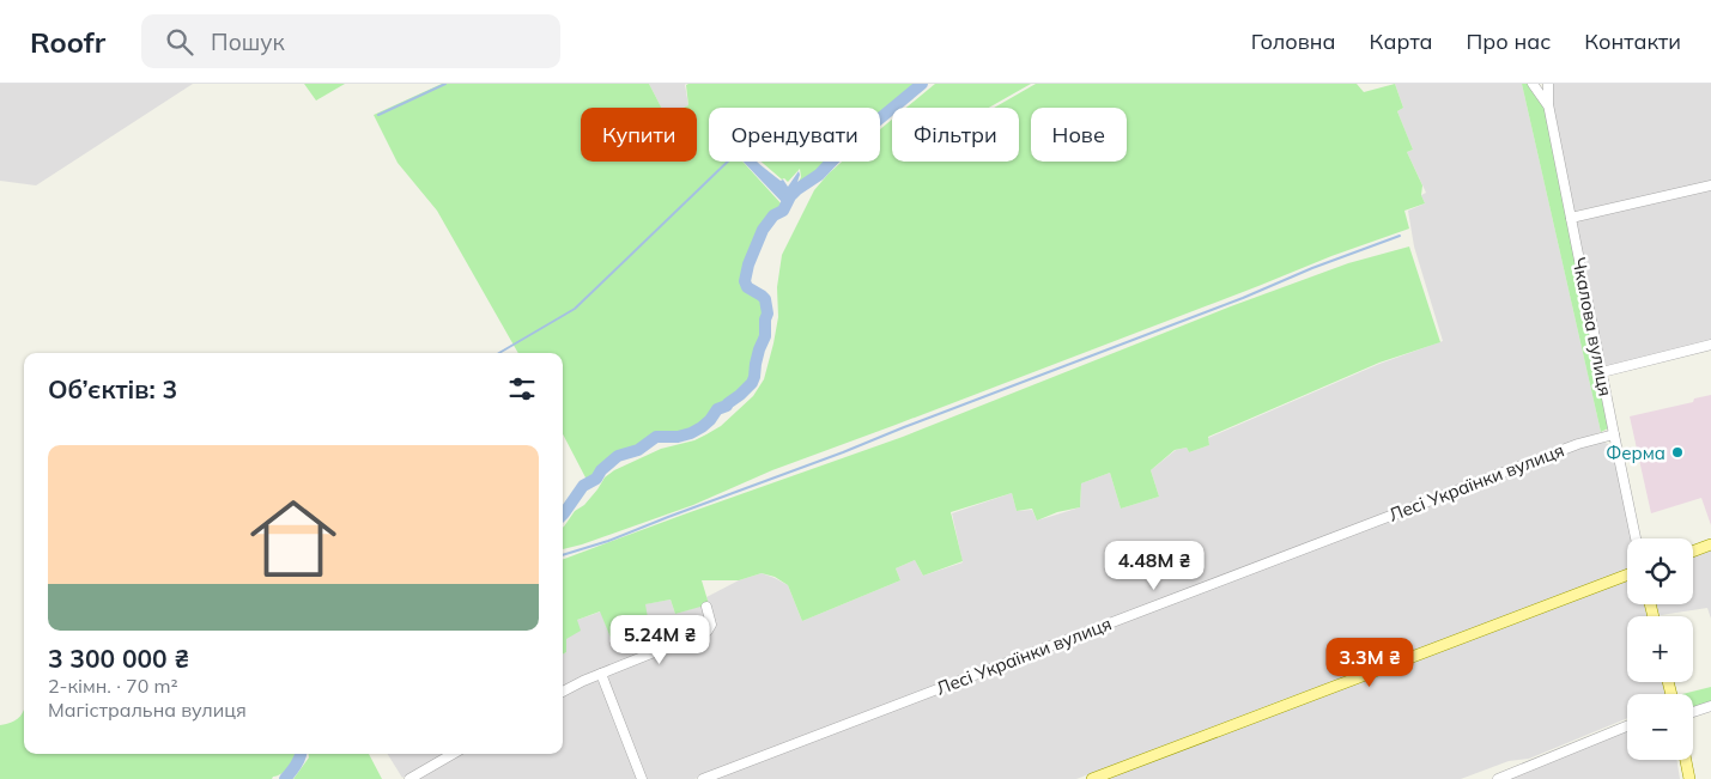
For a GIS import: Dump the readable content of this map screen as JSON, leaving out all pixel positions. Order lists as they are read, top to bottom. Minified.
{"streets":{"street":["Чкалова вулиця","Лесі Українки вулиця"]},"crossings":[["Чкалова вулиця","Лесі Українки вулиця"]],"places":["Ферма"],"page":{"header":"Roofr","search":"Пошук","nav":["Головна","Карта","Про нас","Контакти"],"chip":["Купити","Орендувати","Фільтри","Нове"],"heading":"Об’єктів: 3","list":[{"name":"3 300 000 ₴","note":"2-кімн. · 70 m² · Магістральна вулиця"}],"map_buttons":["+","−"],"price":["4.48M ₴","5.24M ₴","3.3M ₴"]}}
